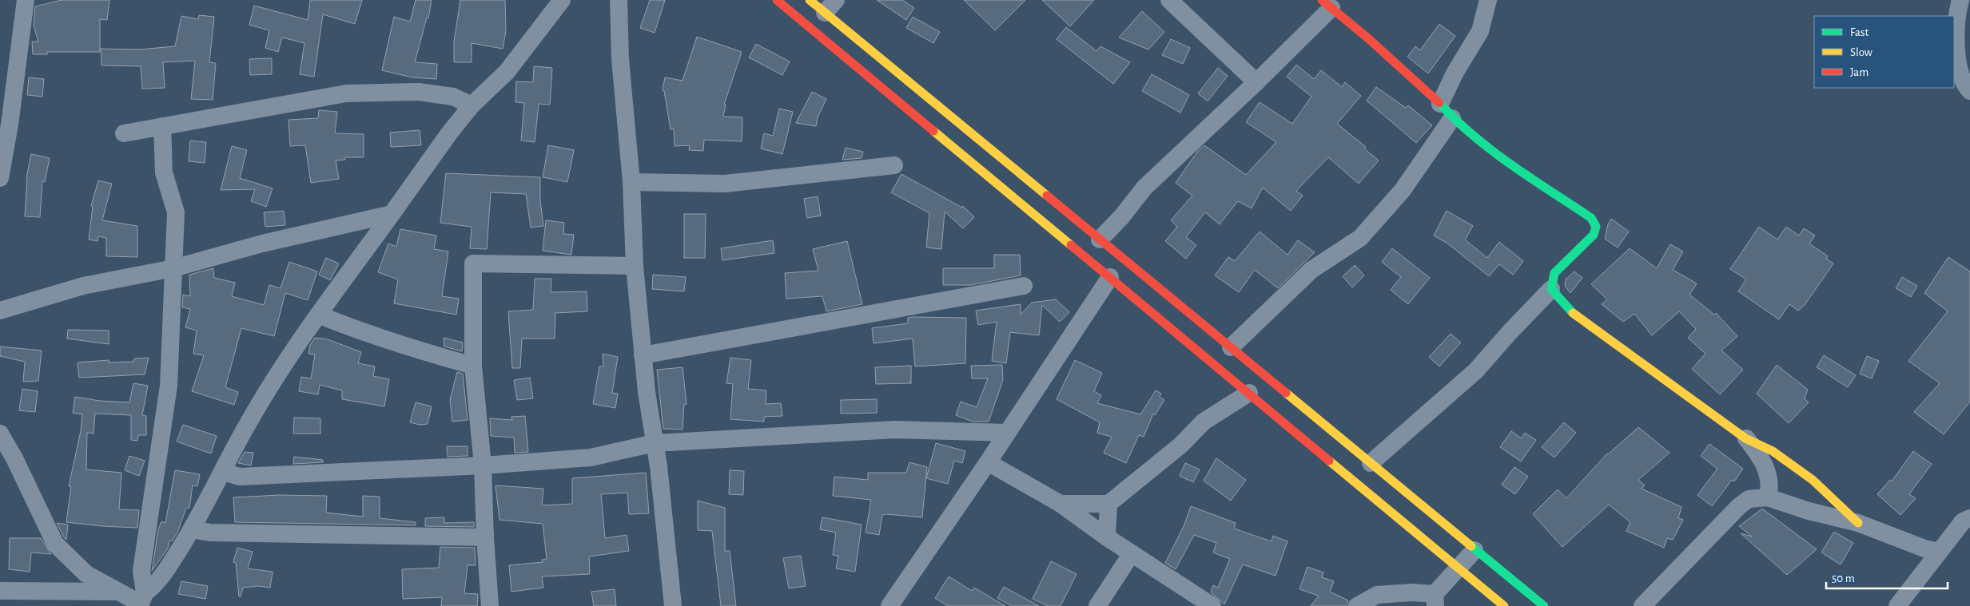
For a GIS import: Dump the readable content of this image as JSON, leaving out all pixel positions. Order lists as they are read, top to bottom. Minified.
{"legend":["Fast","Slow","Jam"],"scale_bar":"50 m"}
